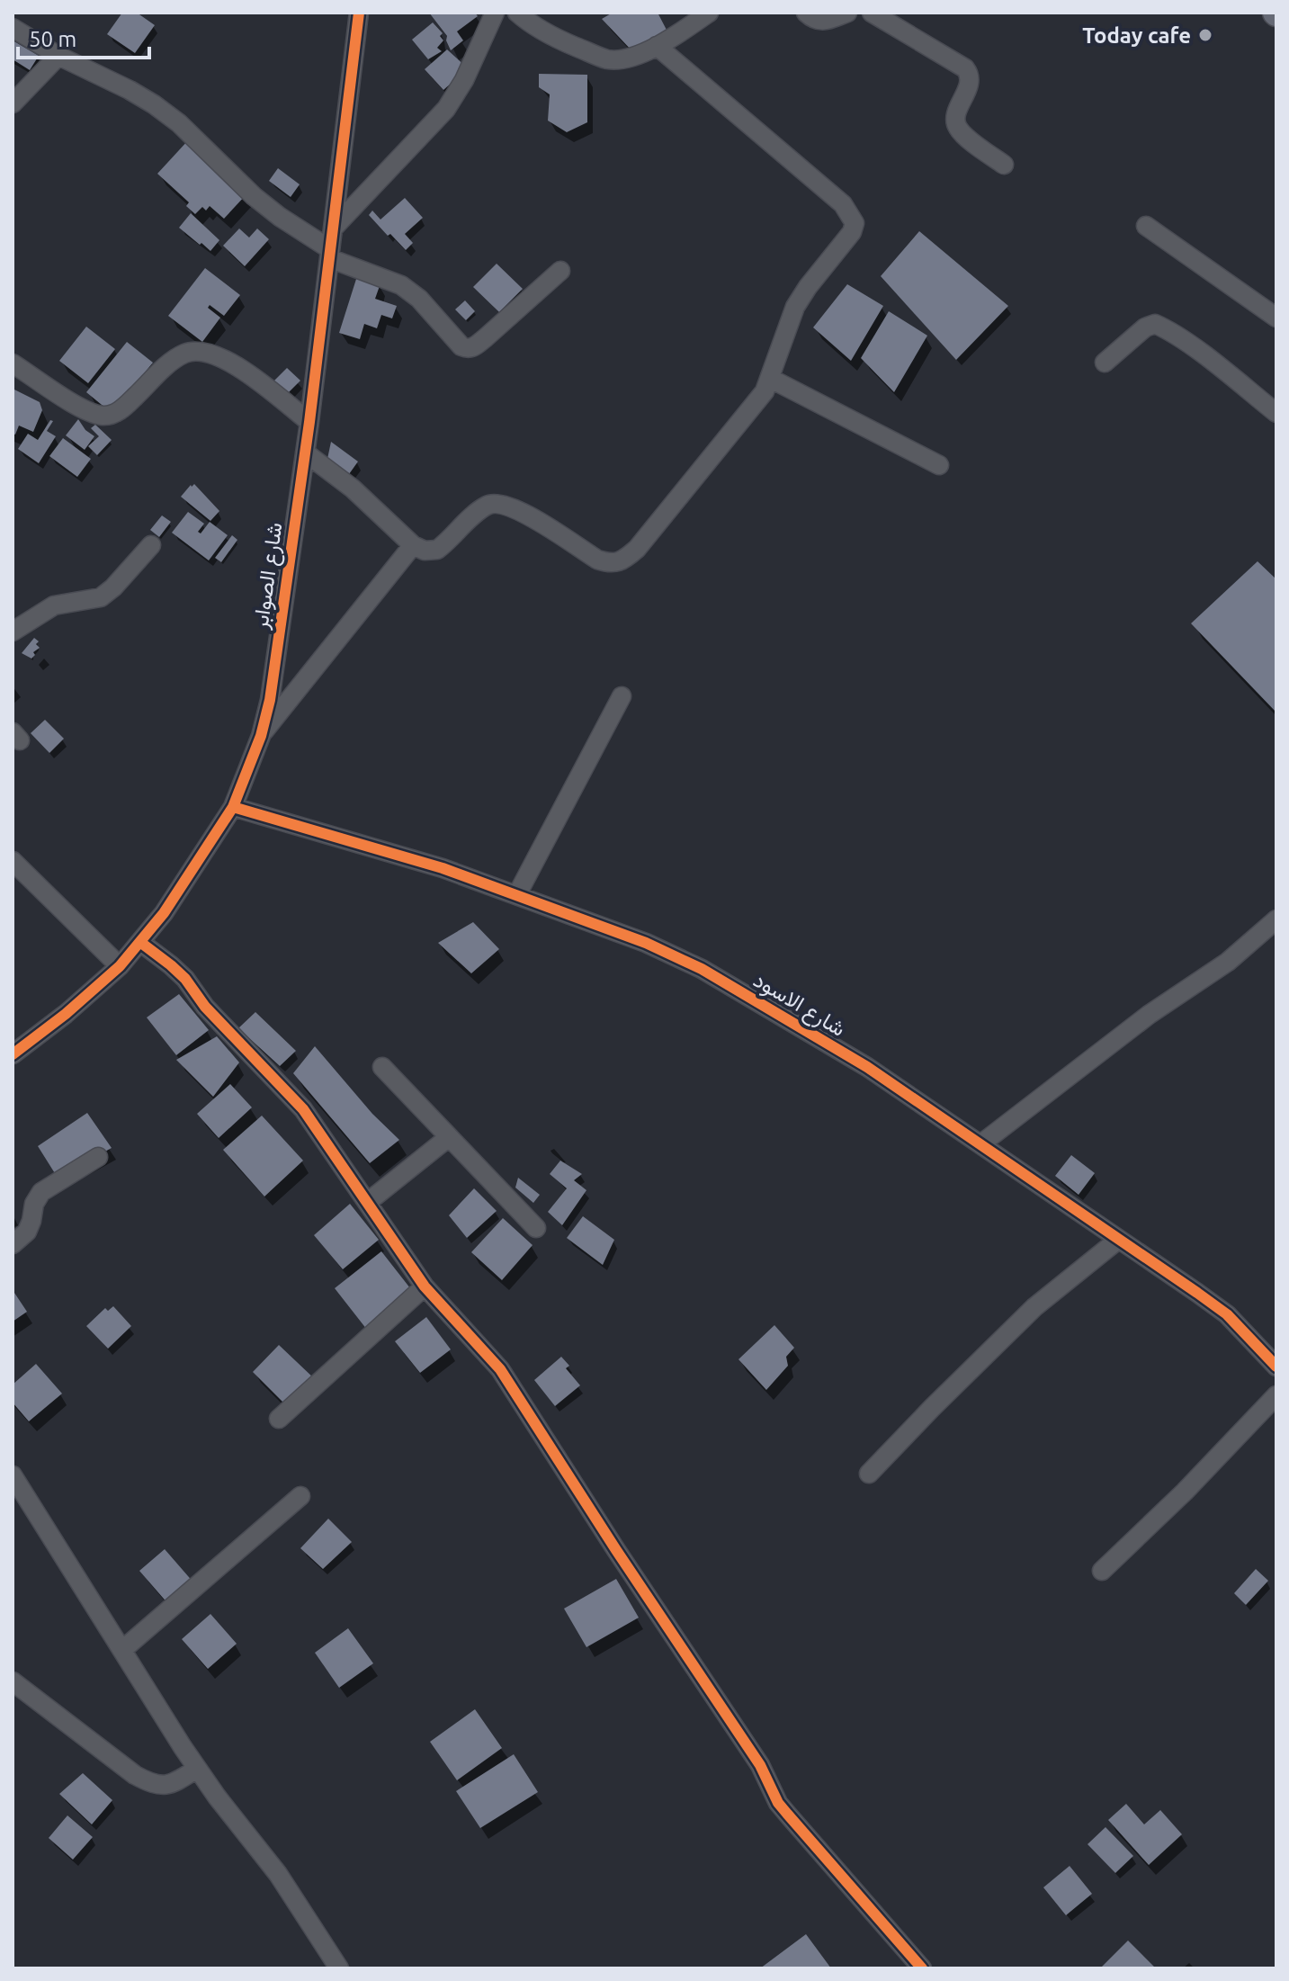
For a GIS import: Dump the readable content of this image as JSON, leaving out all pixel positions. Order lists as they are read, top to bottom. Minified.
{"streets":{"street":["شارع الصوابر","شارع الاسود"]},"crossings":[["شارع الصوابر","شارع الاسود"]],"places":["Today cafe"],"scale_bar":"50 m"}
